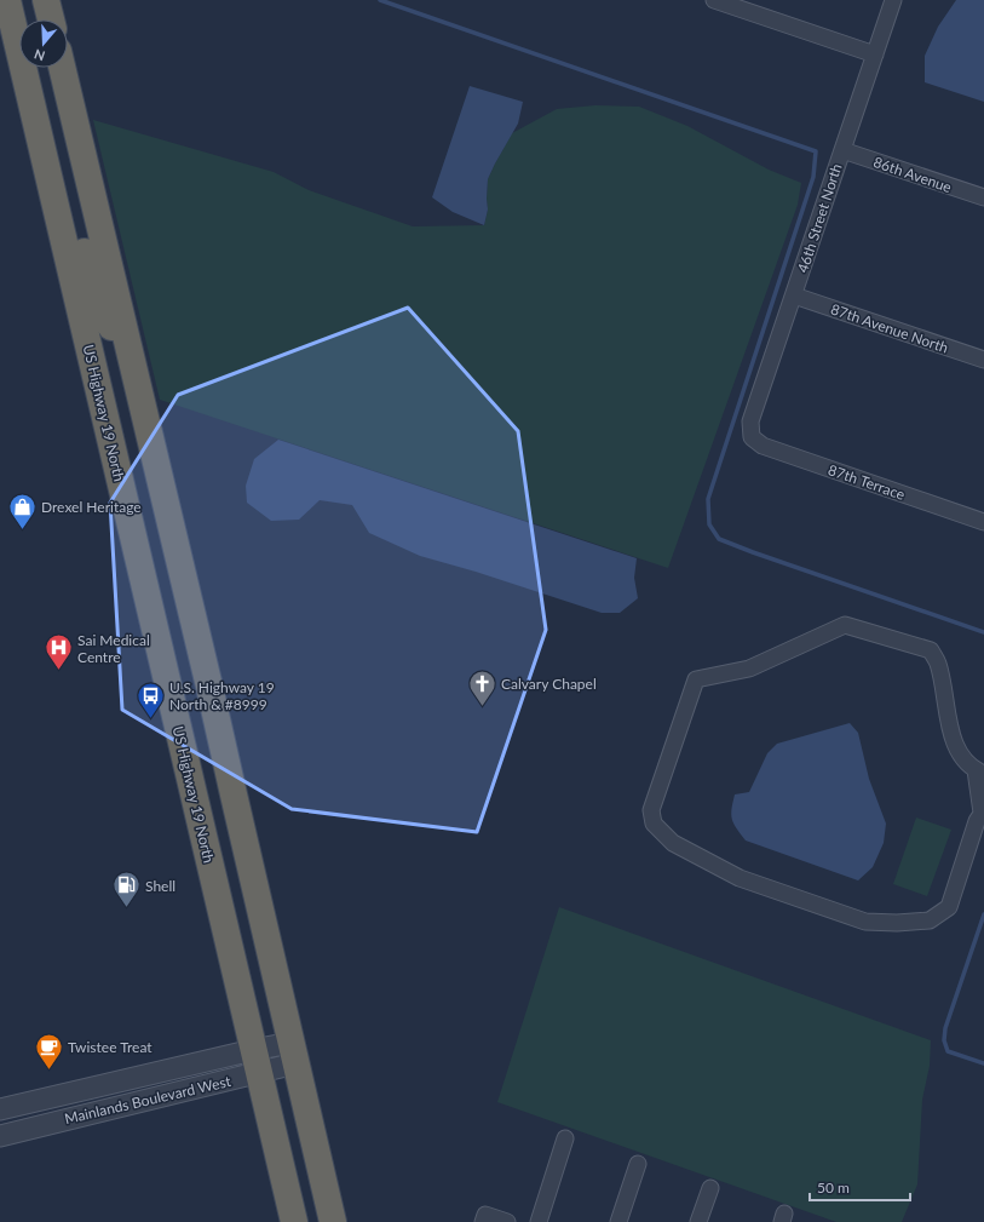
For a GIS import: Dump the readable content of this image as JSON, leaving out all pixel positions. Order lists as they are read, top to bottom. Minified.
{"streets":{"highway":["US Highway 19 North"],"street":["86th Avenue","46th Street North","87th Avenue North","87th Terrace","Mainlands Boulevard West"]},"crossings":[["86th Avenue","46th Street North"],["46th Street North","87th Avenue North"],["46th Street North","87th Terrace"],["US Highway 19 North","Mainlands Boulevard West"]],"places":{"shop":["Drexel Heritage"],"hospital":["Sai Medical Centre"],"church":["Calvary Chapel"],"bus stop":["U.S. Highway 19 North & #8999"],"fuel station":["Shell"],"cafe":["Twistee Treat"]},"scale_bar":"50 m","north":"bottom"}
